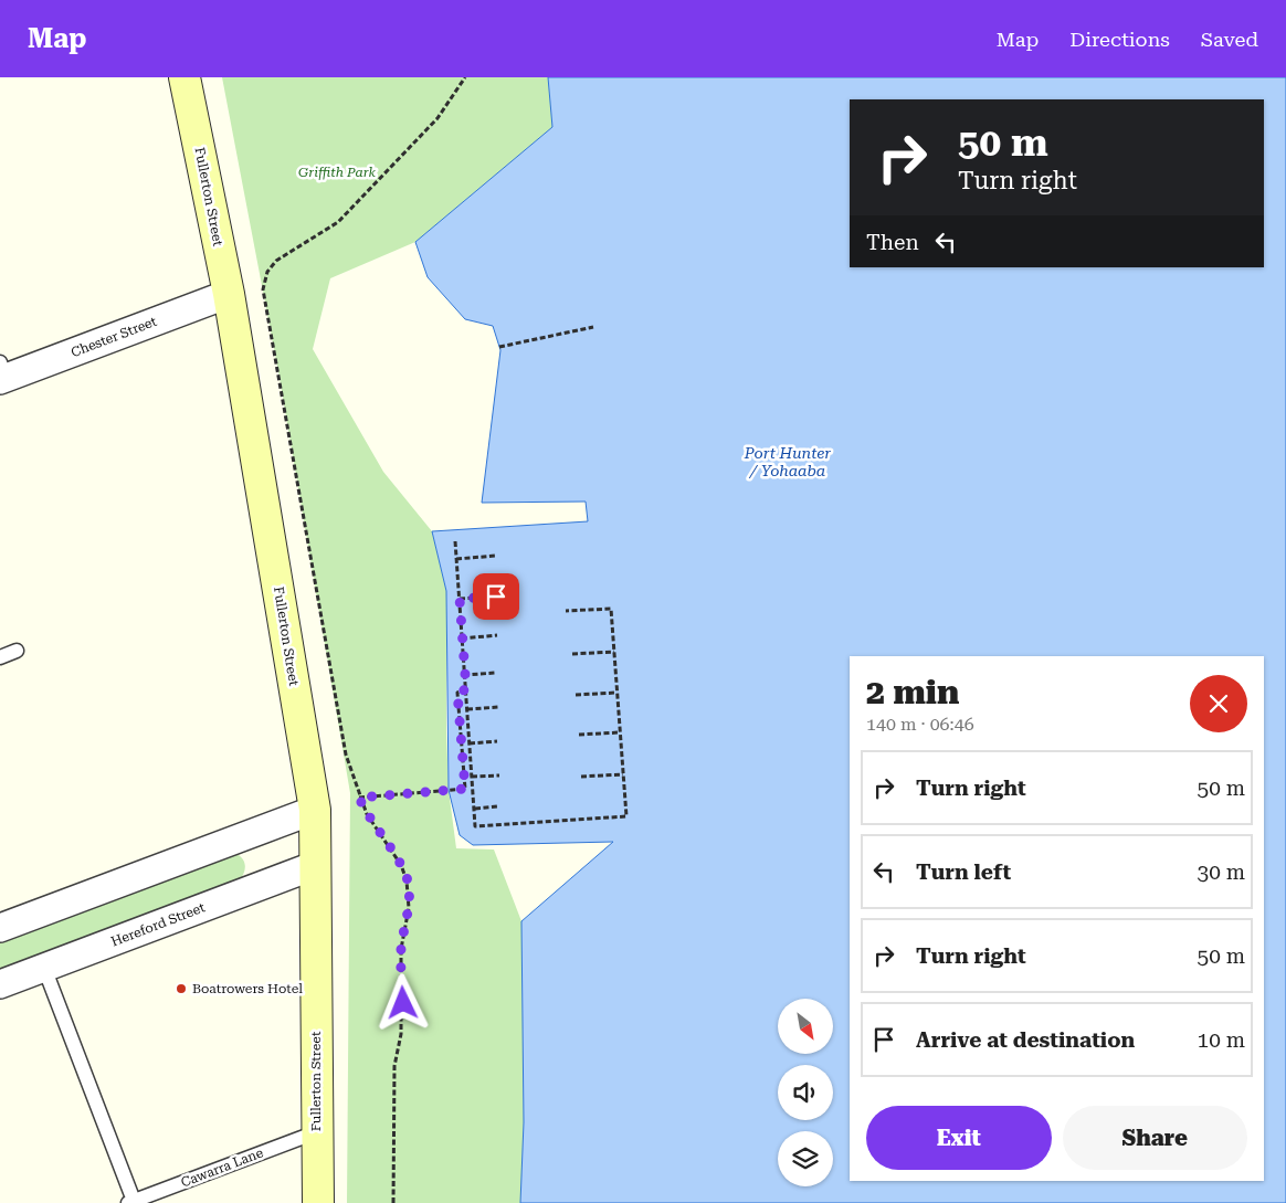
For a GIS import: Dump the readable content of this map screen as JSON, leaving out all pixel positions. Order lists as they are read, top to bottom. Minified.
{"streets":{"main road":["Fullerton Street"],"street":["Chester Street","Hereford Street"],"lane":["Cawarra Lane"]},"crossings":[["Fullerton Street","Chester Street"],["Fullerton Street","Hereford Street"],["Fullerton Street","Cawarra Lane"]],"water":["Port Hunter / Yohaaba"],"parks":["Griffith Park"],"places":["Boatrowers Hotel"],"north":"bottom right","page":{"header":"Map","nav":["Map","Directions","Saved"],"turn":["50 m","Turn right"],"then":"Then","heading":["2 min","140 m · 06:46"],"list":[{"name":"Turn right","value":"50 m"},{"name":"Turn left","value":"30 m"},{"name":"Turn right","value":"50 m"},{"name":"Arrive at destination","value":"10 m"}],"buttons":["Exit","Share"]}}
